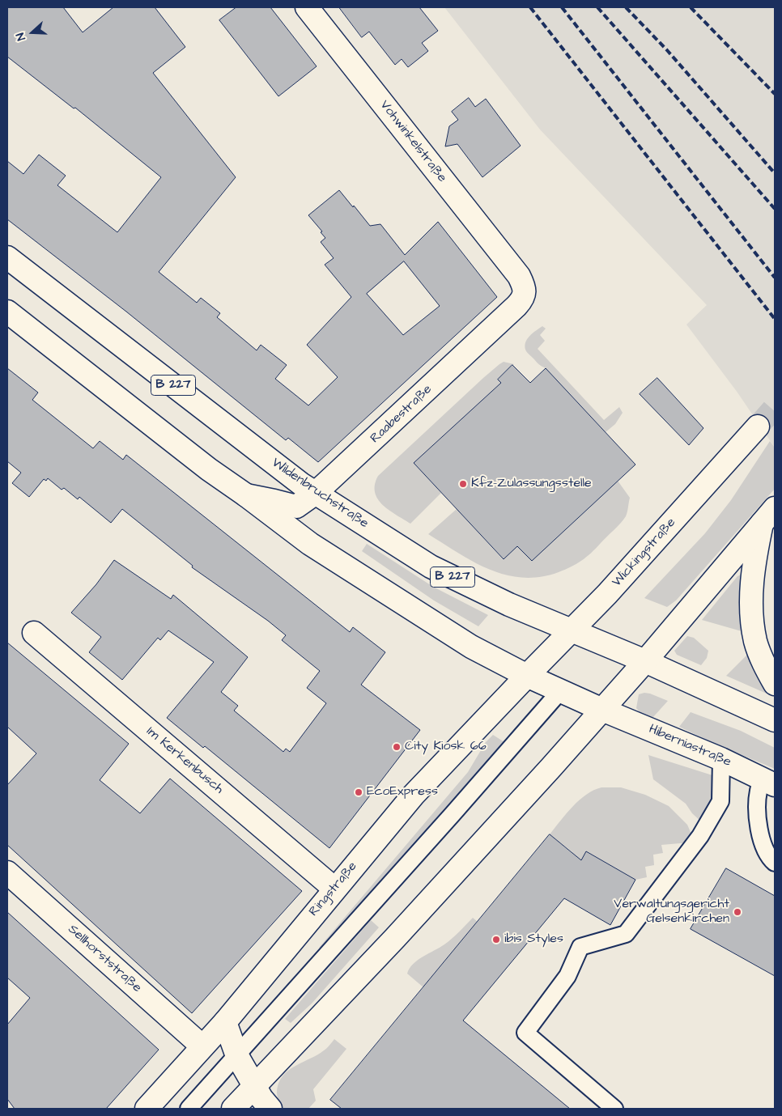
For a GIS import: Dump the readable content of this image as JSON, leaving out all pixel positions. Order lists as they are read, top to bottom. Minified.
{"streets":{"main road":["Vohwinkelstraße","B 227","Raabestraße","Wildenbruchstraße","Wickingstraße","Hiberniastraße","Im Kerkenbusch","Ringstraße","Sellhorststraße"]},"crossings":[["Vohwinkelstraße","Raabestraße"],["Raabestraße","Wildenbruchstraße"],["Wildenbruchstraße","Wickingstraße"],["Wickingstraße","Ringstraße"],["Im Kerkenbusch","Ringstraße"],["Ringstraße","Sellhorststraße"]],"places":["Kfz-Zulassungsstelle","City Kiosk 66","EcoExpress","Verwaltungsgericht Gelsenkirchen","ibis Styles"],"north":"left"}
